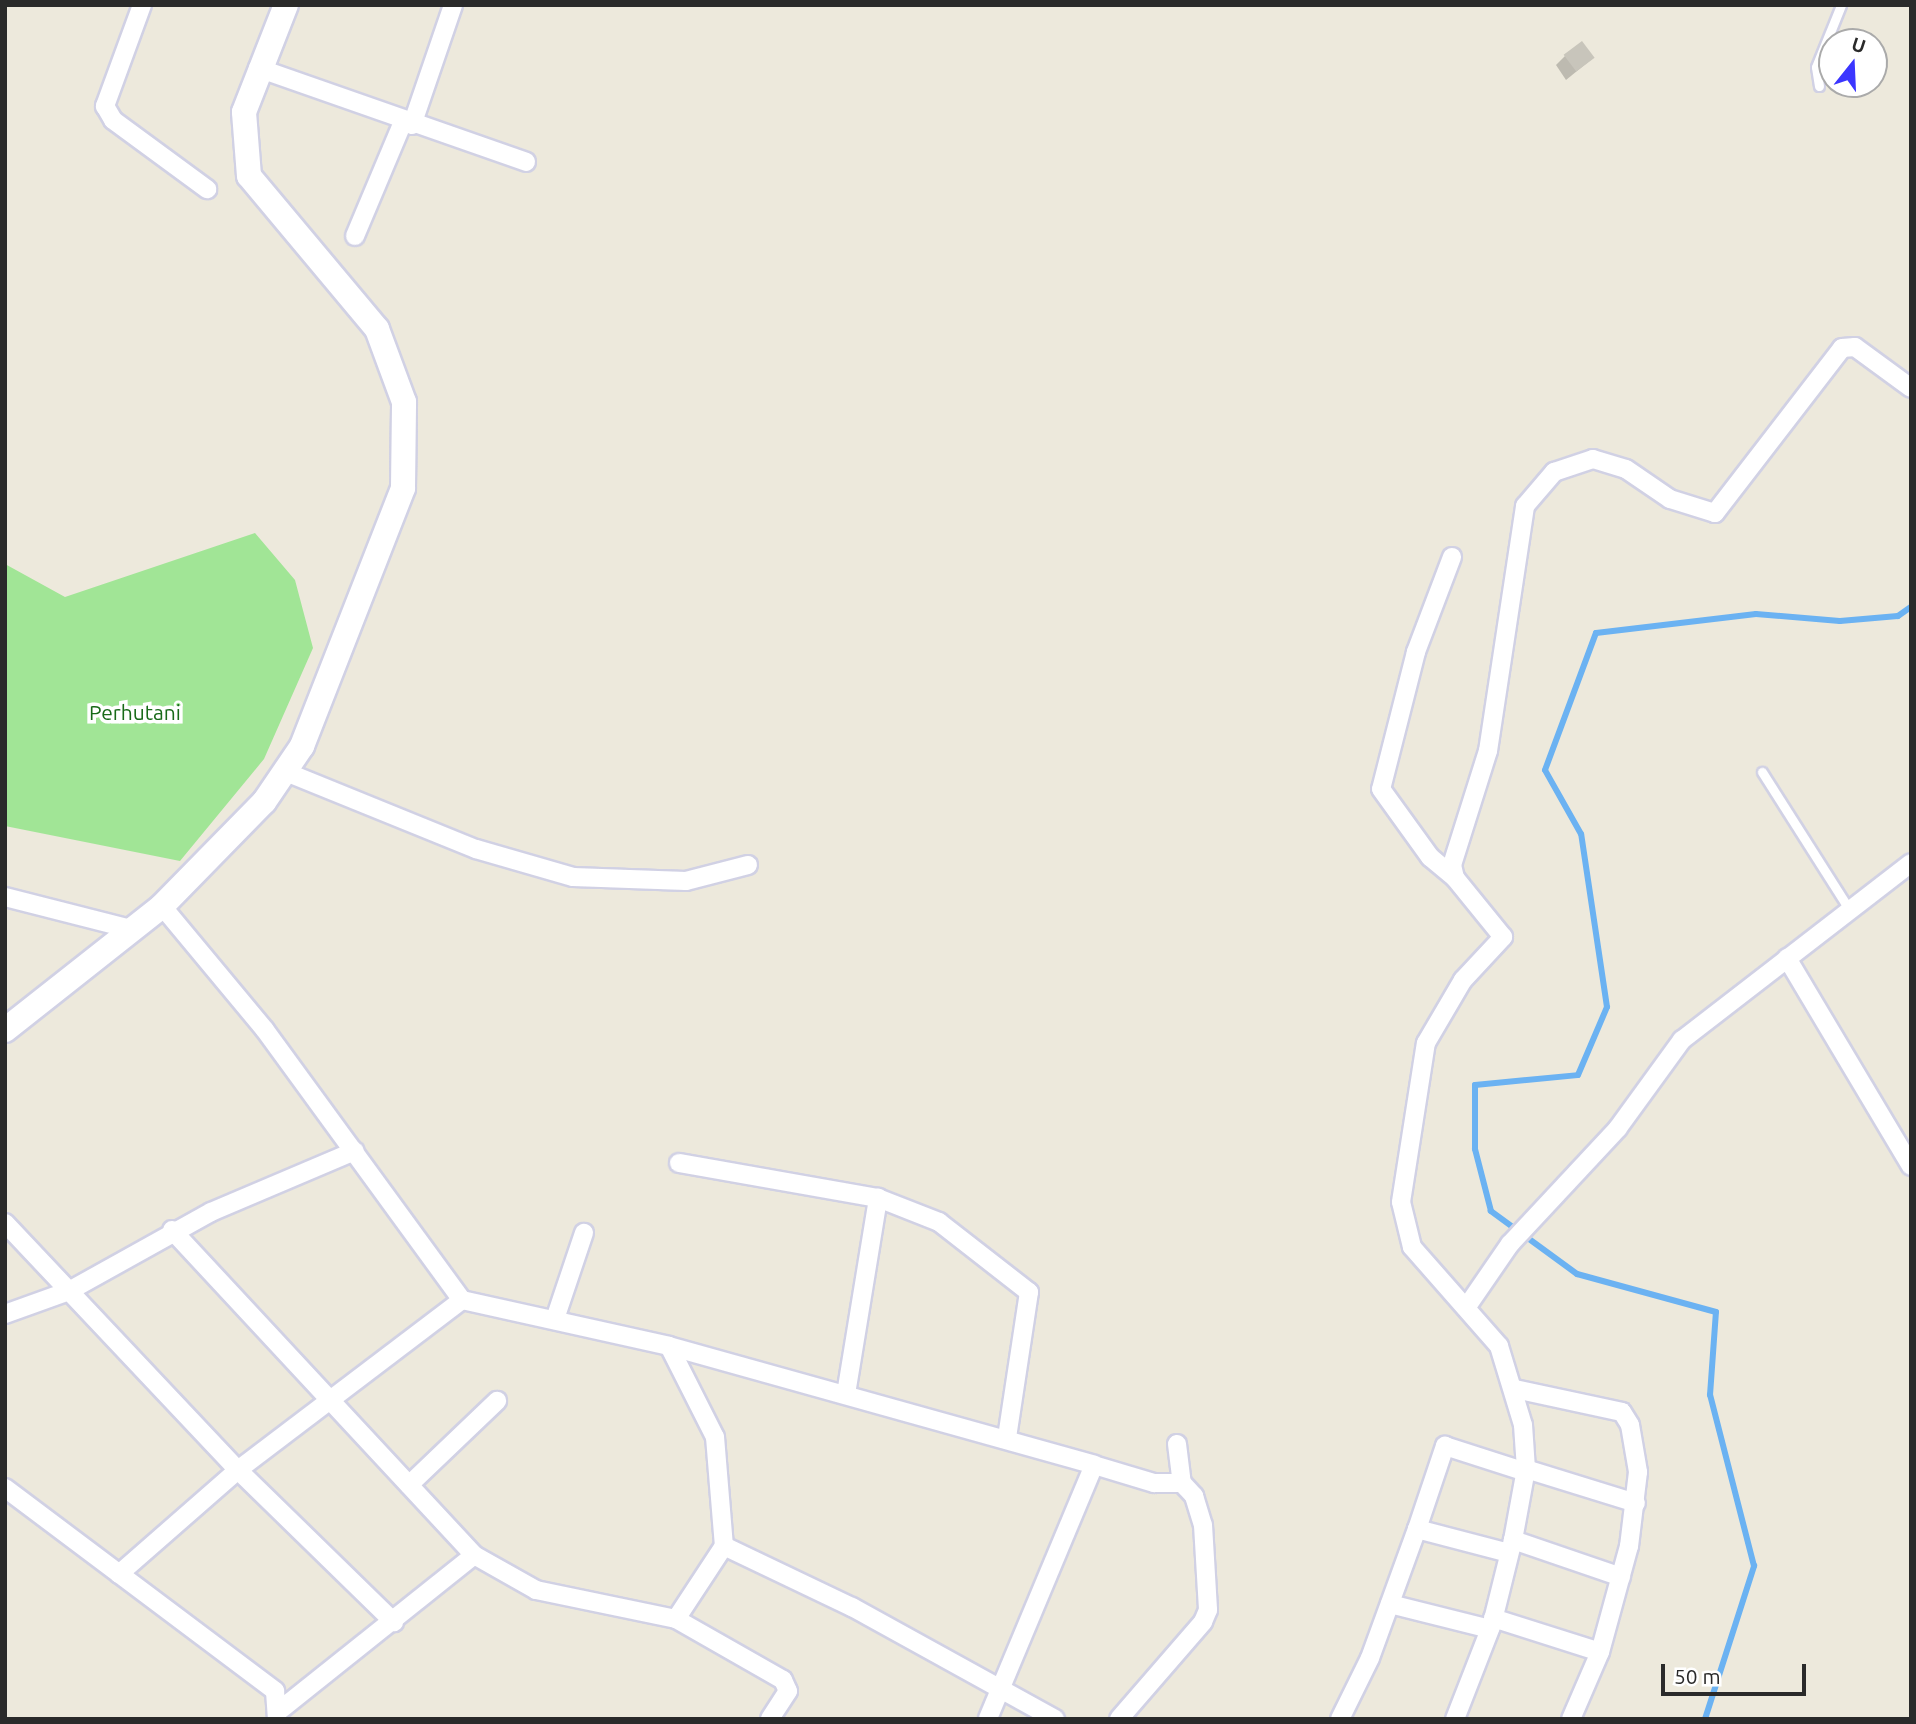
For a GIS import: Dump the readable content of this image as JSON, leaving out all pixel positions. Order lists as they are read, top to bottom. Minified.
{"parks":["Perhutani"],"scale_bar":"50 m","north":"top"}
